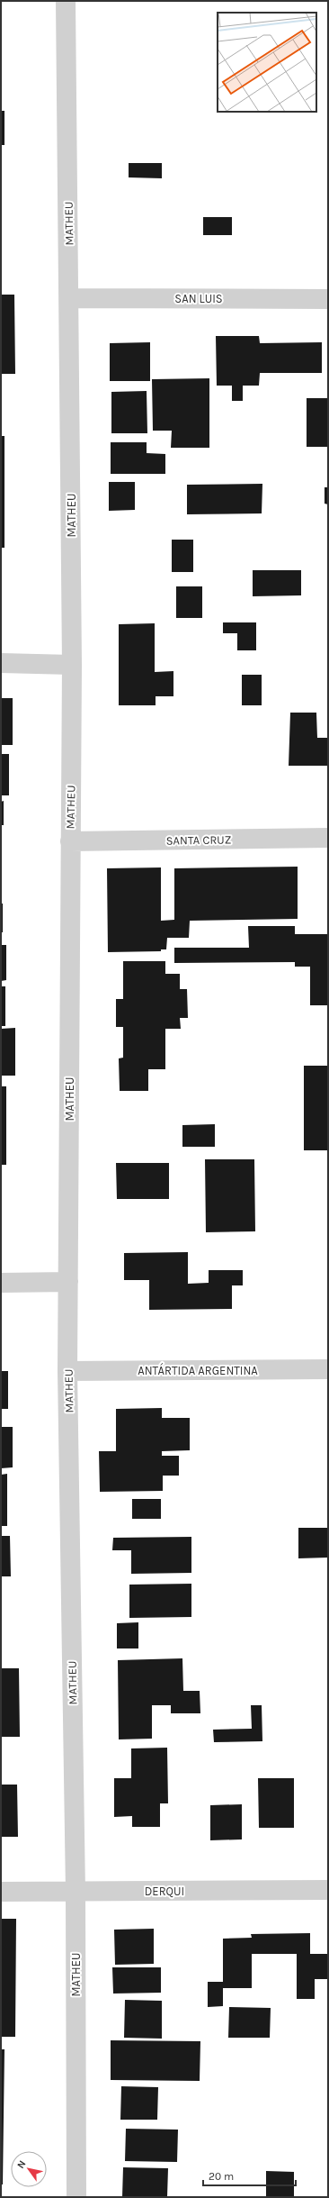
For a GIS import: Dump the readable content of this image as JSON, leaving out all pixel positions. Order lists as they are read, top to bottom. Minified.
{"streets":{"street":["MATHEU","SAN LUIS","SANTA CRUZ","ANTÁRTIDA ARGENTINA","DERQUI"]},"crossings":[["MATHEU","SAN LUIS"],["MATHEU","SANTA CRUZ"],["MATHEU","ANTÁRTIDA ARGENTINA"],["MATHEU","DERQUI"]],"scale_bar":"20 m","north":"top left"}
